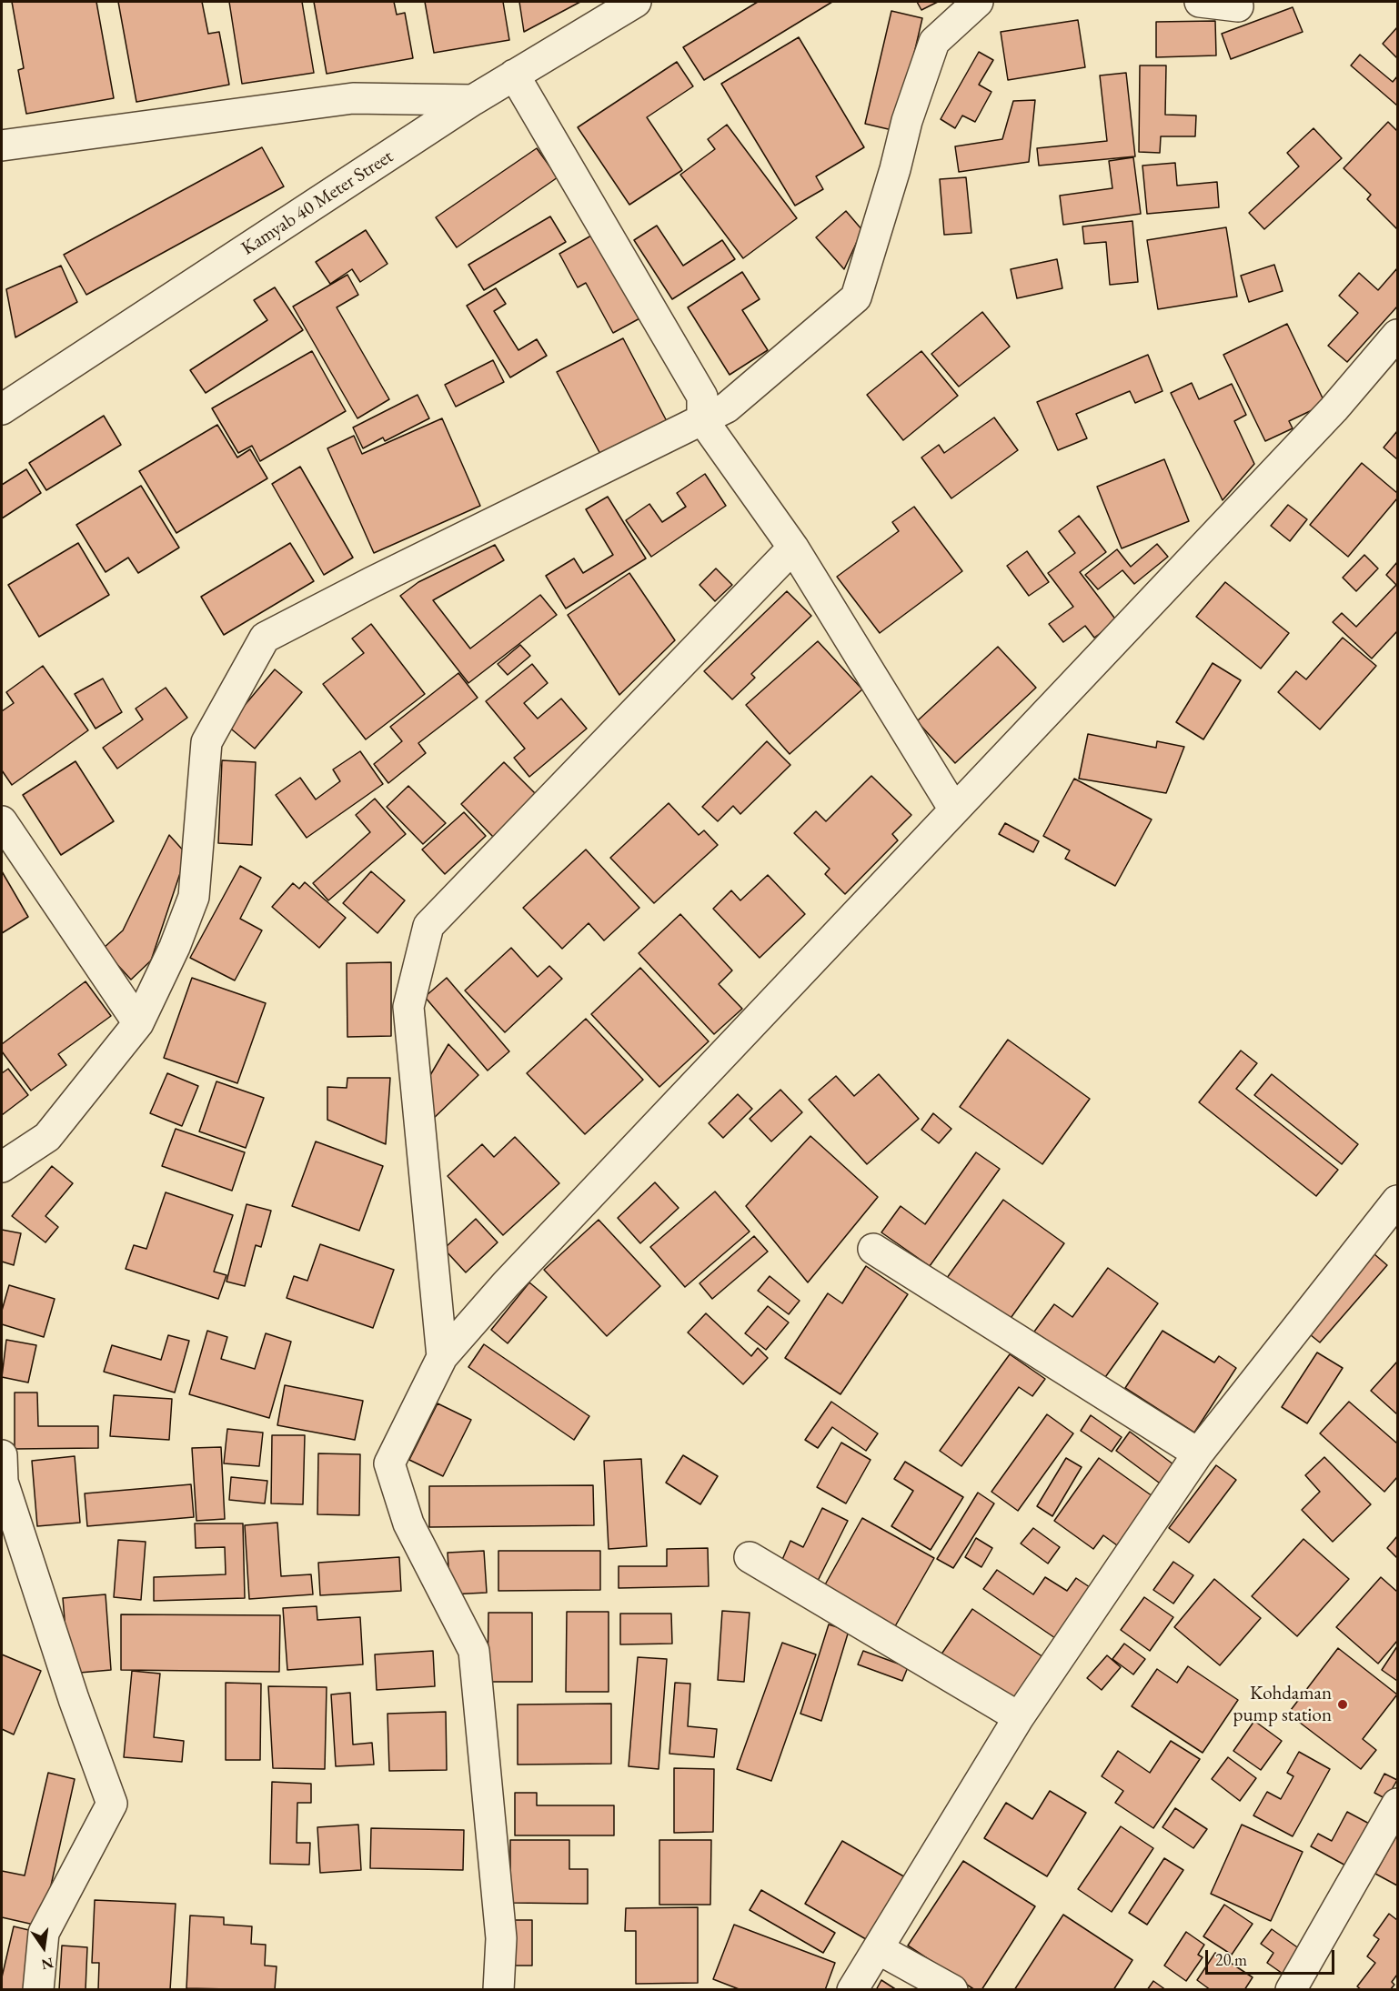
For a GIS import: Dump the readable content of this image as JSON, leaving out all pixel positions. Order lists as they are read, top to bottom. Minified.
{"streets":{"street":["Kamyab 40 Meter Street"]},"places":["Kohdaman pump station"],"scale_bar":"20 m","north":"bottom"}
